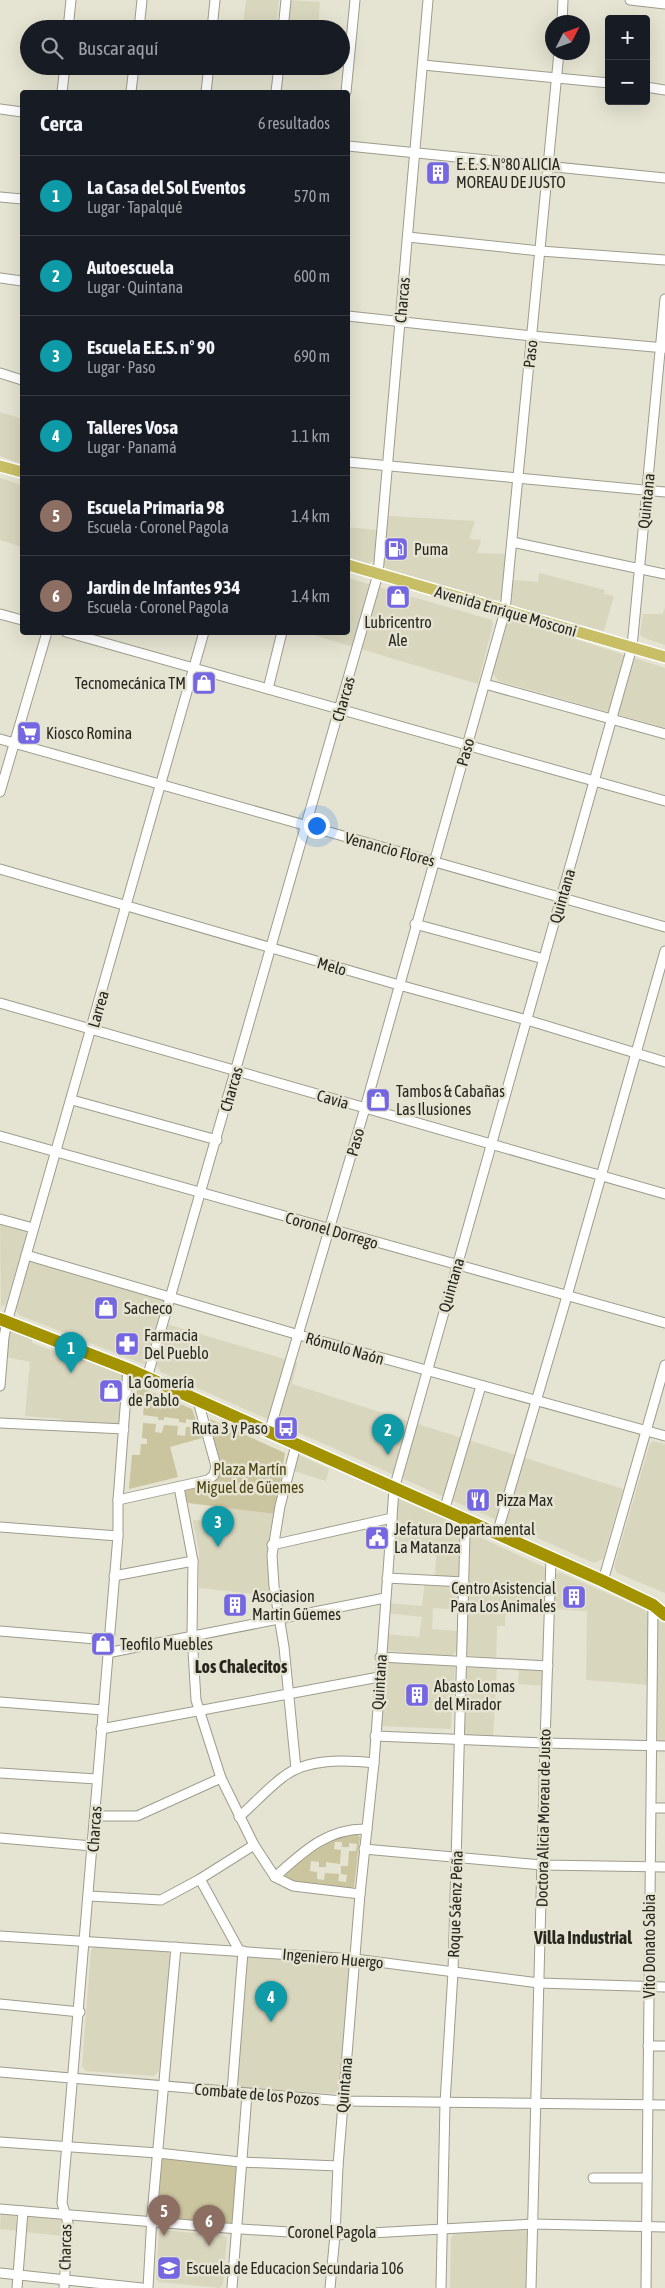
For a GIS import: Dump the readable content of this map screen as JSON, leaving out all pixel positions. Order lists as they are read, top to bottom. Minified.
{"streets":{"main road":["Avenida Enrique Mosconi"],"street":["Charcas","Paso","Quintana","Venancio Flores","Melo","Larrea","Cavia","Coronel Dorrego","Rómulo Naón","Doctora Alicia Moreau de Justo","Roque Sáenz Peña","Vito Donato Sabia","Ingeniero Huergo","Combate de los Pozos","Coronel Pagola"]},"crossings":[["Charcas","Avenida Enrique Mosconi"],["Charcas","Venancio Flores"],["Charcas","Melo"],["Charcas","Cavia"],["Charcas","Coronel Dorrego"],["Charcas","Rómulo Naón"],["Charcas","Ingeniero Huergo"],["Charcas","Combate de los Pozos"],["Charcas","Coronel Pagola"],["Paso","Avenida Enrique Mosconi"],["Paso","Venancio Flores"],["Paso","Melo"],["Paso","Cavia"],["Paso","Coronel Dorrego"],["Paso","Rómulo Naón"],["Quintana","Avenida Enrique Mosconi"],["Quintana","Venancio Flores"],["Quintana","Melo"],["Quintana","Cavia"],["Quintana","Coronel Dorrego"],["Quintana","Rómulo Naón"],["Quintana","Ingeniero Huergo"],["Quintana","Combate de los Pozos"],["Quintana","Coronel Pagola"],["Venancio Flores","Larrea"],["Melo","Larrea"],["Larrea","Cavia"],["Larrea","Coronel Dorrego"],["Larrea","Rómulo Naón"],["Doctora Alicia Moreau de Justo","Ingeniero Huergo"],["Doctora Alicia Moreau de Justo","Combate de los Pozos"],["Doctora Alicia Moreau de Justo","Coronel Pagola"],["Roque Sáenz Peña","Ingeniero Huergo"],["Roque Sáenz Peña","Combate de los Pozos"],["Roque Sáenz Peña","Coronel Pagola"],["Vito Donato Sabia","Ingeniero Huergo"],["Vito Donato Sabia","Combate de los Pozos"],["Vito Donato Sabia","Coronel Pagola"]],"districts":["Los Chalecitos","Villa Industrial"],"parks":["Plaza Martín Miguel de Güemes"],"places":{"building":["E. E. S. N°80 ALICIA MOREAU DE JUSTO","Centro Asistencial Para Los Animales","Asociasion Martin Güemes","Abasto Lomas del Mirador"],"fuel station":["Puma"],"shop":["Lubricentro Ale","Tecnomecánica TM","Tambos & Cabañas Las Ilusiones","Sacheco","La Gomería de Pablo","Teofilo Muebles"],"supermarket":["Kiosco Romina"],"pharmacy":["Farmacia Del Pueblo"],"bus stop":["Ruta 3 y Paso"],"restaurant":["Pizza Max"],"public building":["Jefatura Departamental La Matanza"],"school or university":["Escuela de Educacion Secundaria 106"]},"north":"top right","page":{"map_buttons":["+","−"],"search":"Buscar aquí","heading":["Cerca","6 resultados"],"list":[{"mark":"1","name":"La Casa del Sol Eventos","note":"Lugar · Tapalqué","value":"570 m"},{"mark":"2","name":"Autoescuela","note":"Lugar · Quintana","value":"600 m"},{"mark":"3","name":"Escuela E.E.S. n° 90","note":"Lugar · Paso","value":"690 m"},{"mark":"4","name":"Talleres Vosa","note":"Lugar · Panamá","value":"1.1 km"},{"mark":"5","name":"Escuela Primaria 98","note":"Escuela · Coronel Pagola","value":"1.4 km"},{"mark":"6","name":"Jardin de Infantes 934","note":"Escuela · Coronel Pagola","value":"1.4 km"}],"pins":["1","2","3","4","5","6"]}}
